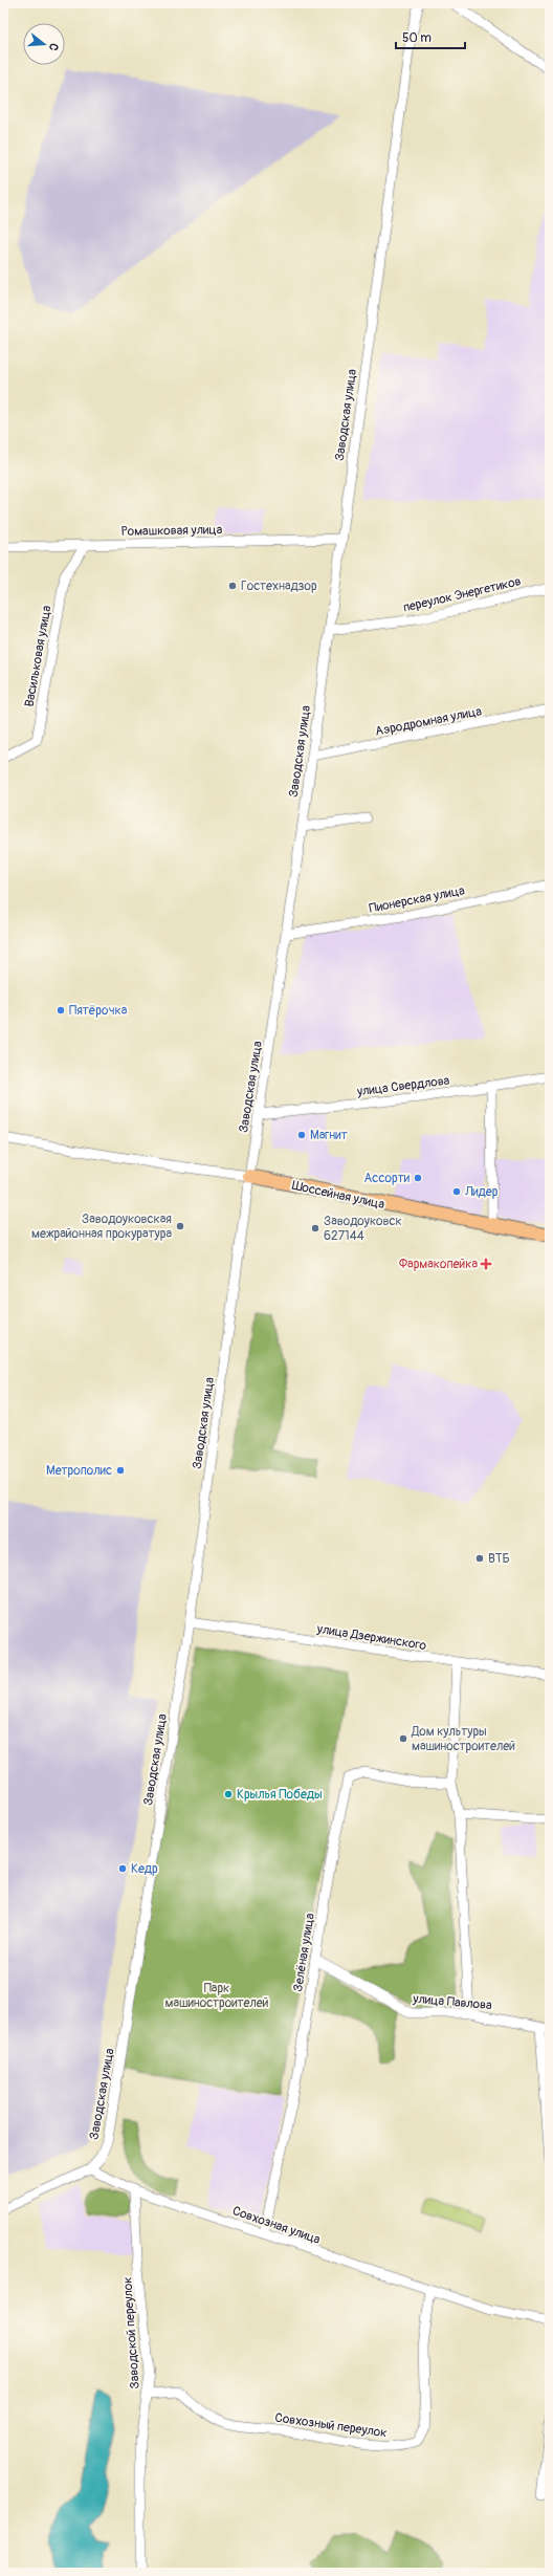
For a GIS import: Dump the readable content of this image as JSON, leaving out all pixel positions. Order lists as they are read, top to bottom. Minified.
{"streets":{"main road":["Шоссейная улица"],"street":["Заводская улица","Ромашковая улица","переулок Энергетиков","Васильковая улица","Аэродромная улица","Пионерская улица","улица Свердлова","улица Дзержинского","Зелёная улица","улица Павлова","Совхозная улица","Заводской переулок","Совхозный переулок"]},"crossings":[["Заводская улица","Ромашковая улица"],["Заводская улица","переулок Энергетиков"],["Заводская улица","Аэродромная улица"],["Заводская улица","Пионерская улица"],["Заводская улица","улица Свердлова"],["Заводская улица","Шоссейная улица"],["Заводская улица","улица Дзержинского"],["Заводская улица","Совхозная улица"],["Ромашковая улица","Васильковая улица"],["Зелёная улица","улица Павлова"],["Зелёная улица","Совхозная улица"],["Совхозная улица","Заводской переулок"],["Совхозная улица","Совхозный переулок"],["Заводской переулок","Совхозный переулок"]],"parks":["Парк машиностроителей"],"places":{"other":["Гостехнадзор","Пятёрочка","Магнит","Ассорти","Лидер","Заводоуковская межрайонная прокуратура","Заводоуковск 627144","Метрополис","ВТБ","Дом культуры машиностроителей","Крылья Победы","Кедр"],"health":["Фармакопейка"]},"scale_bar":"50 m","north":"right"}
